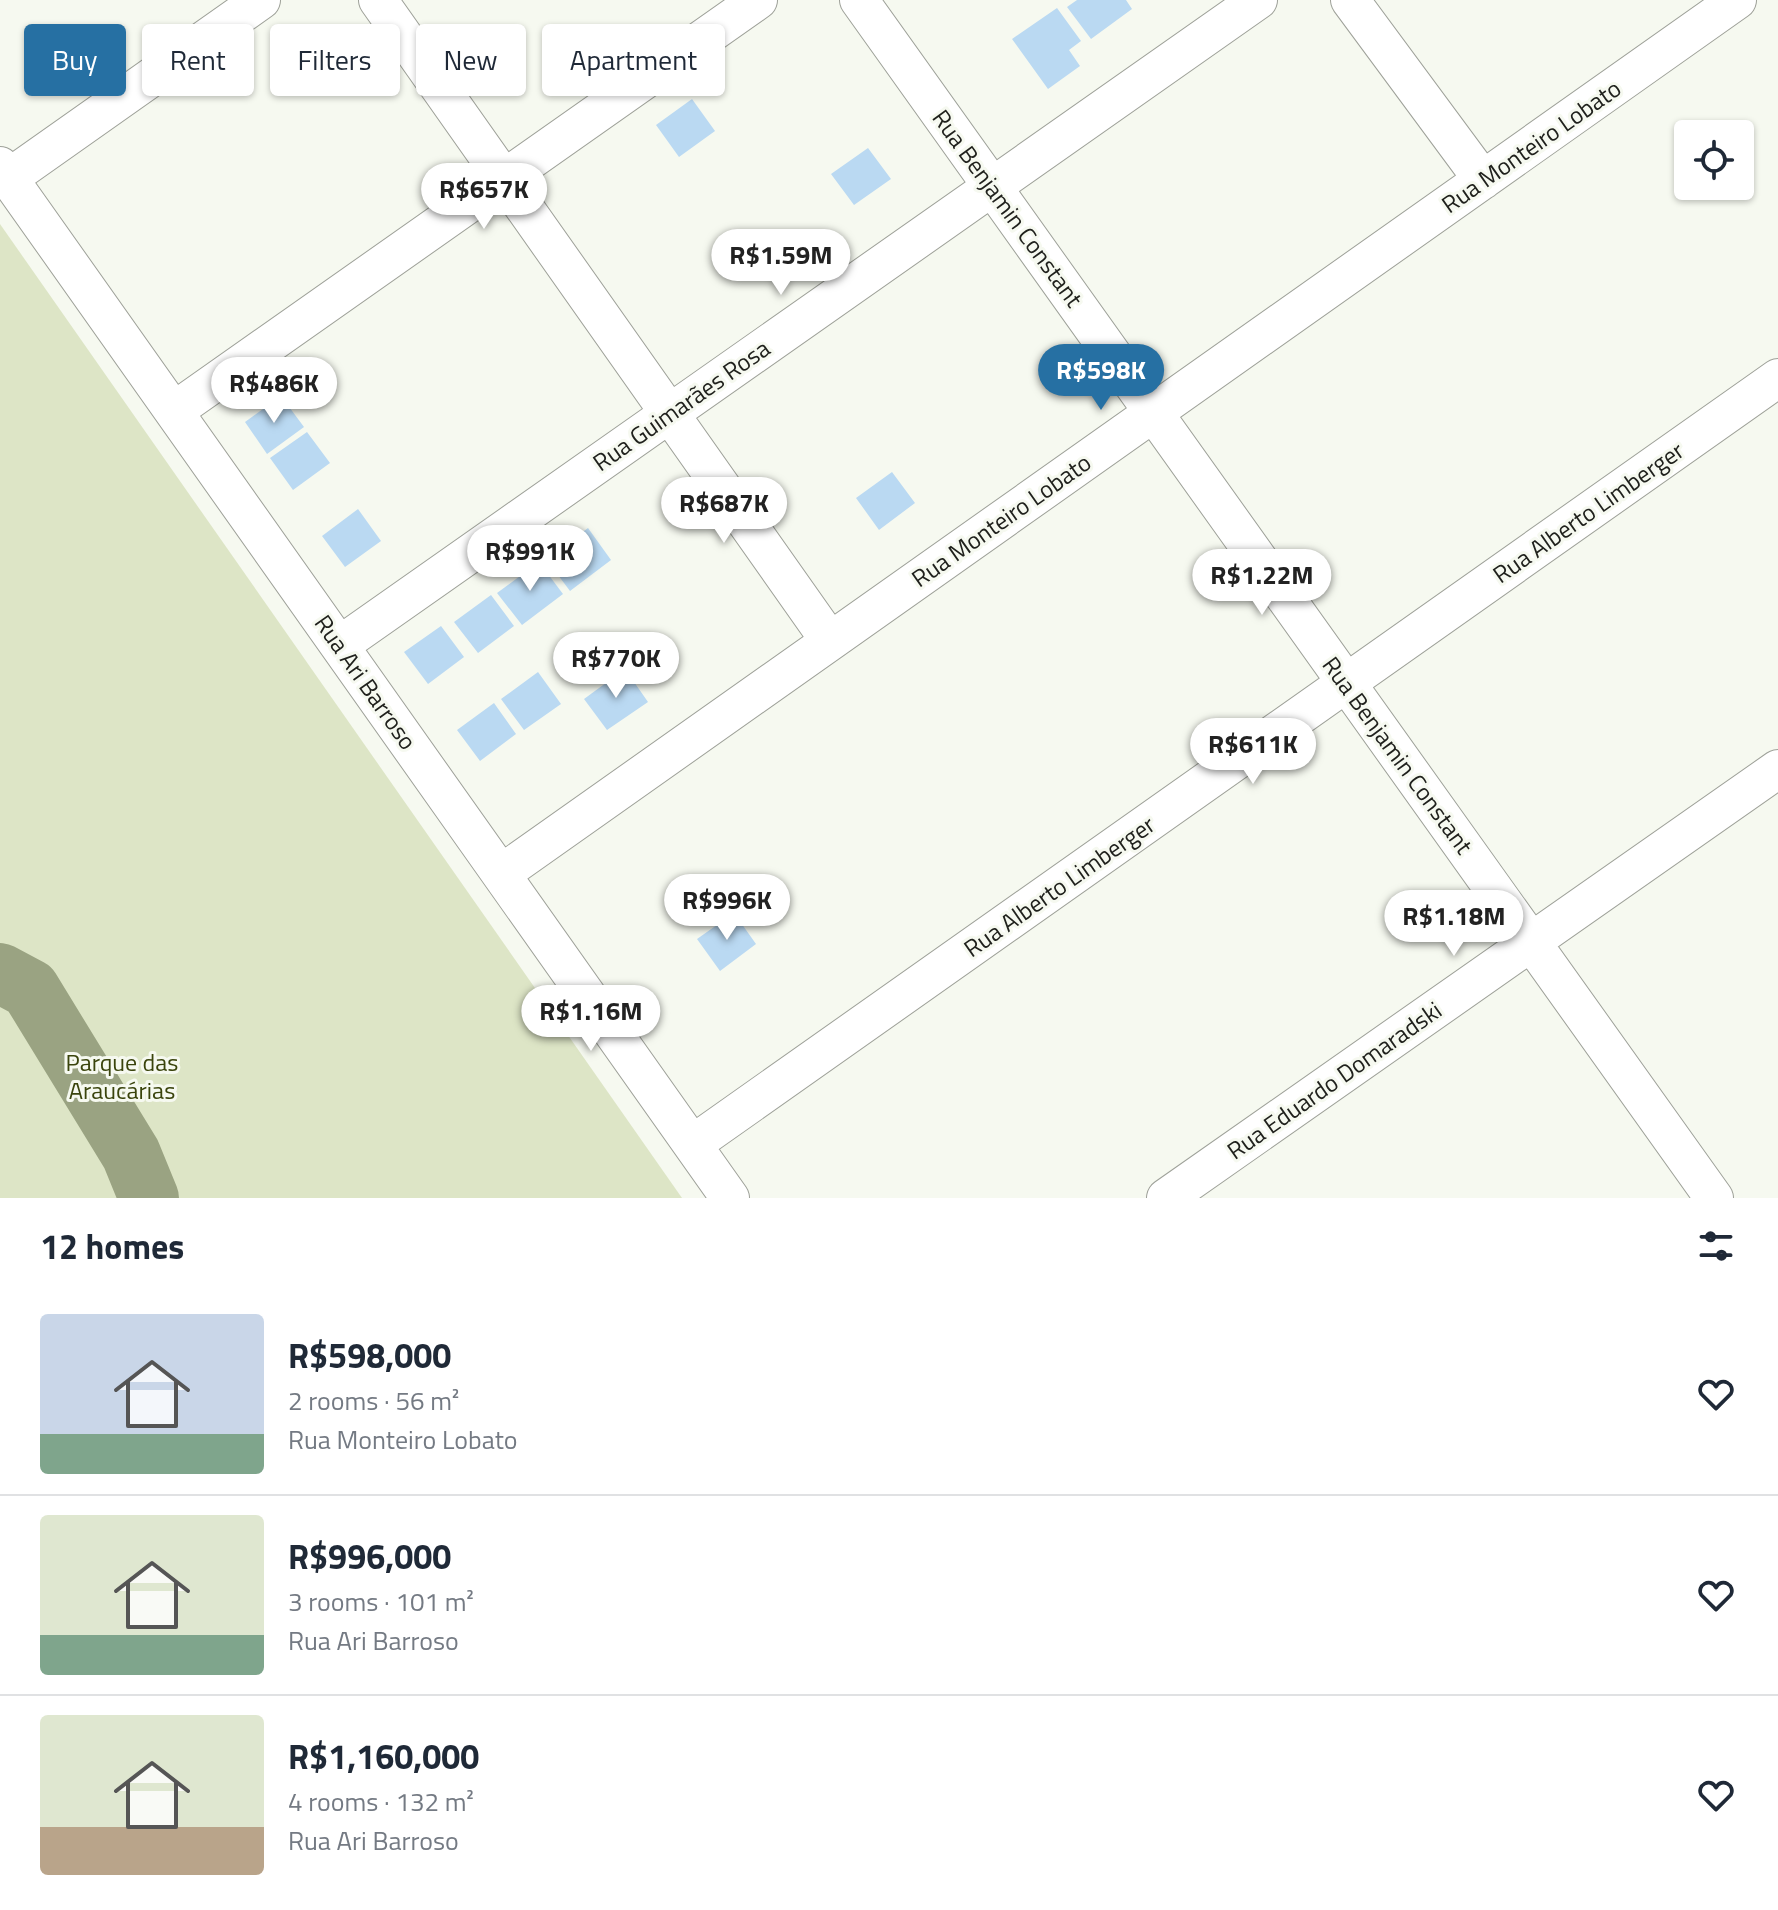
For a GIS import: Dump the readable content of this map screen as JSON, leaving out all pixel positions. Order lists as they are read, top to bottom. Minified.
{"streets":{"street":["Rua Monteiro Lobato","Rua Benjamin Constant","Rua Guimarães Rosa","Rua Alberto Limberger","Rua Ari Barroso","Rua Eduardo Domaradski"]},"crossings":[["Rua Monteiro Lobato","Rua Benjamin Constant"],["Rua Monteiro Lobato","Rua Ari Barroso"],["Rua Benjamin Constant","Rua Guimarães Rosa"],["Rua Benjamin Constant","Rua Alberto Limberger"],["Rua Benjamin Constant","Rua Eduardo Domaradski"],["Rua Guimarães Rosa","Rua Ari Barroso"],["Rua Alberto Limberger","Rua Ari Barroso"]],"parks":["Parque das Araucárias"],"page":{"chip":["Buy","Rent","Filters","New","Apartment"],"price":["R$657K","R$1.59M","R$598K","R$486K","R$687K","R$991K","R$1.22M","R$770K","R$611K","R$996K","R$1.18M","R$1.16M"],"heading":"12 homes","list":[{"name":"R$598,000","note":"2 rooms · 56 m² · Rua Monteiro Lobato"},{"name":"R$996,000","note":"3 rooms · 101 m² · Rua Ari Barroso"},{"name":"R$1,160,000","note":"4 rooms · 132 m² · Rua Ari Barroso"}]}}
